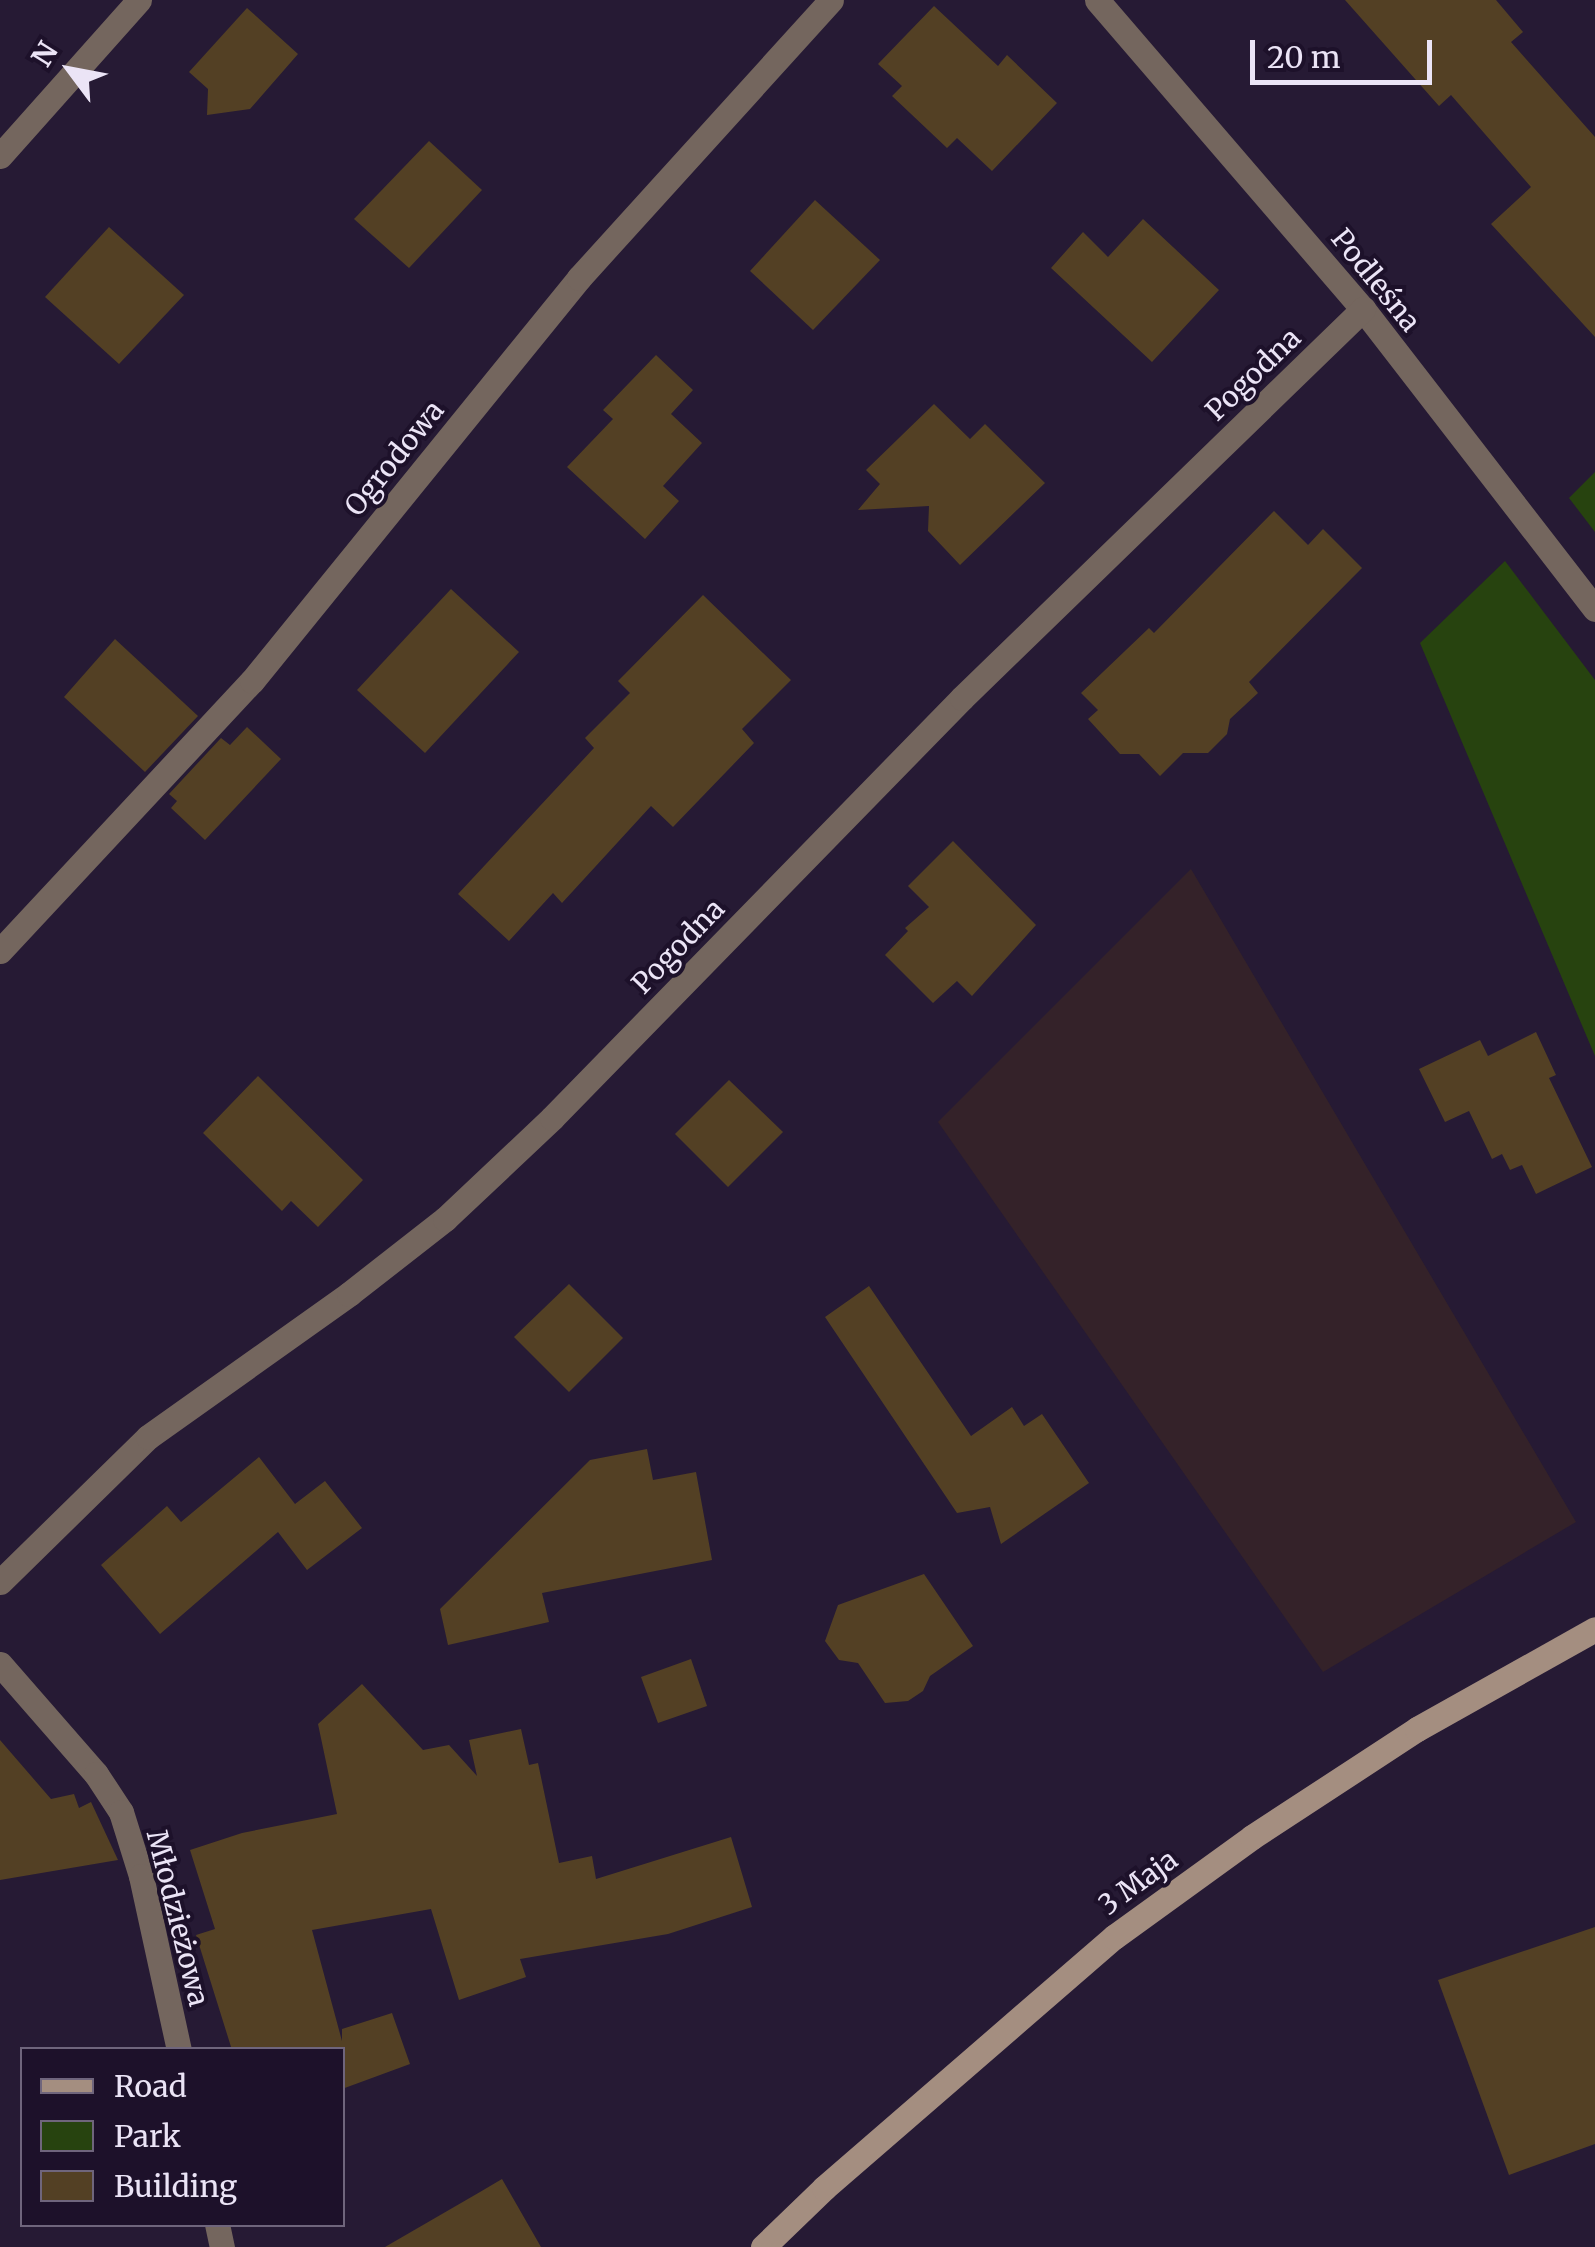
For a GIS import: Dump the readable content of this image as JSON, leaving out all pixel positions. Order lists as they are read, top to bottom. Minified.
{"streets":{"street":["Podleśna","Pogodna","Ogrodowa","3 Maja","Młodzieżowa"]},"crossings":[["Podleśna","Pogodna"]],"legend":["Road","Park","Building"],"scale_bar":"20 m","north":"top left"}
